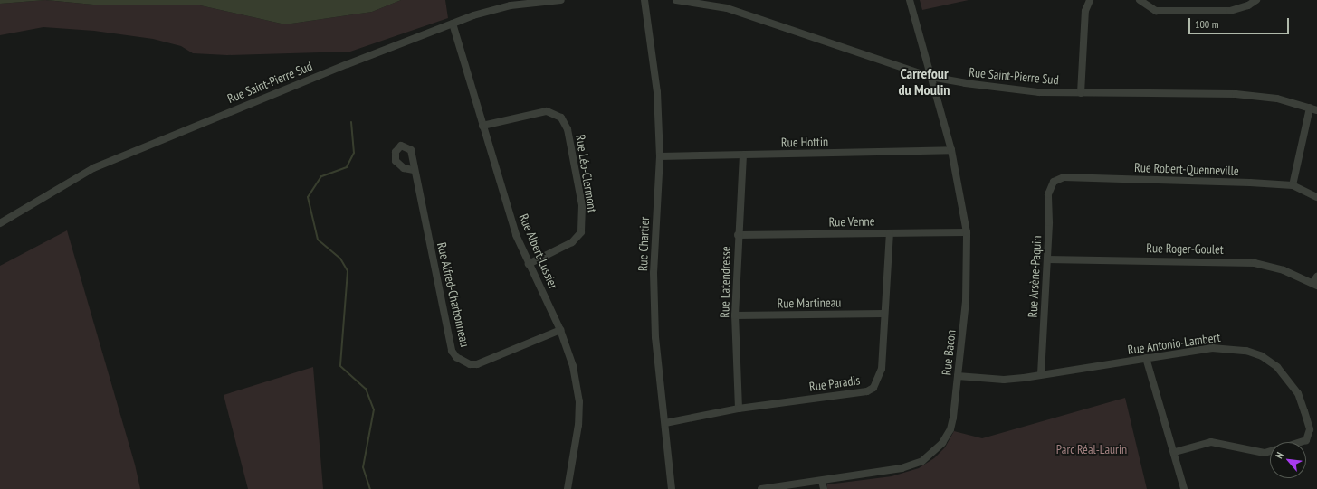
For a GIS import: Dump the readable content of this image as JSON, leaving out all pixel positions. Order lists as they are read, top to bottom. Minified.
{"streets":{"street":["Rue Saint-Pierre Sud","Rue Hottin","Rue Robert-Quenneville","Rue Léo-Clermont","Rue Venne","Rue Chartier","Rue Roger-Goulet","Rue Albert-Lussier","Rue Arsène-Paquin","Rue Latendresse","Rue Alfred-Charbonneau","Rue Martineau","Rue Antonio-Lambert","Rue Bacon","Rue Paradis"]},"crossings":[["Rue Saint-Pierre Sud","Rue Albert-Lussier"],["Rue Saint-Pierre Sud","Rue Bacon"],["Rue Hottin","Rue Chartier"],["Rue Hottin","Rue Latendresse"],["Rue Hottin","Rue Bacon"],["Rue Robert-Quenneville","Rue Arsène-Paquin"],["Rue Léo-Clermont","Rue Albert-Lussier"],["Rue Venne","Rue Latendresse"],["Rue Venne","Rue Bacon"],["Rue Venne","Rue Paradis"],["Rue Chartier","Rue Paradis"],["Rue Roger-Goulet","Rue Arsène-Paquin"],["Rue Albert-Lussier","Rue Alfred-Charbonneau"],["Rue Arsène-Paquin","Rue Antonio-Lambert"],["Rue Latendresse","Rue Martineau"],["Rue Latendresse","Rue Paradis"],["Rue Martineau","Rue Paradis"],["Rue Antonio-Lambert","Rue Bacon"]],"districts":["Carrefour du Moulin"],"parks":["Parc Réal-Laurin"],"scale_bar":"100 m","north":"top left"}
